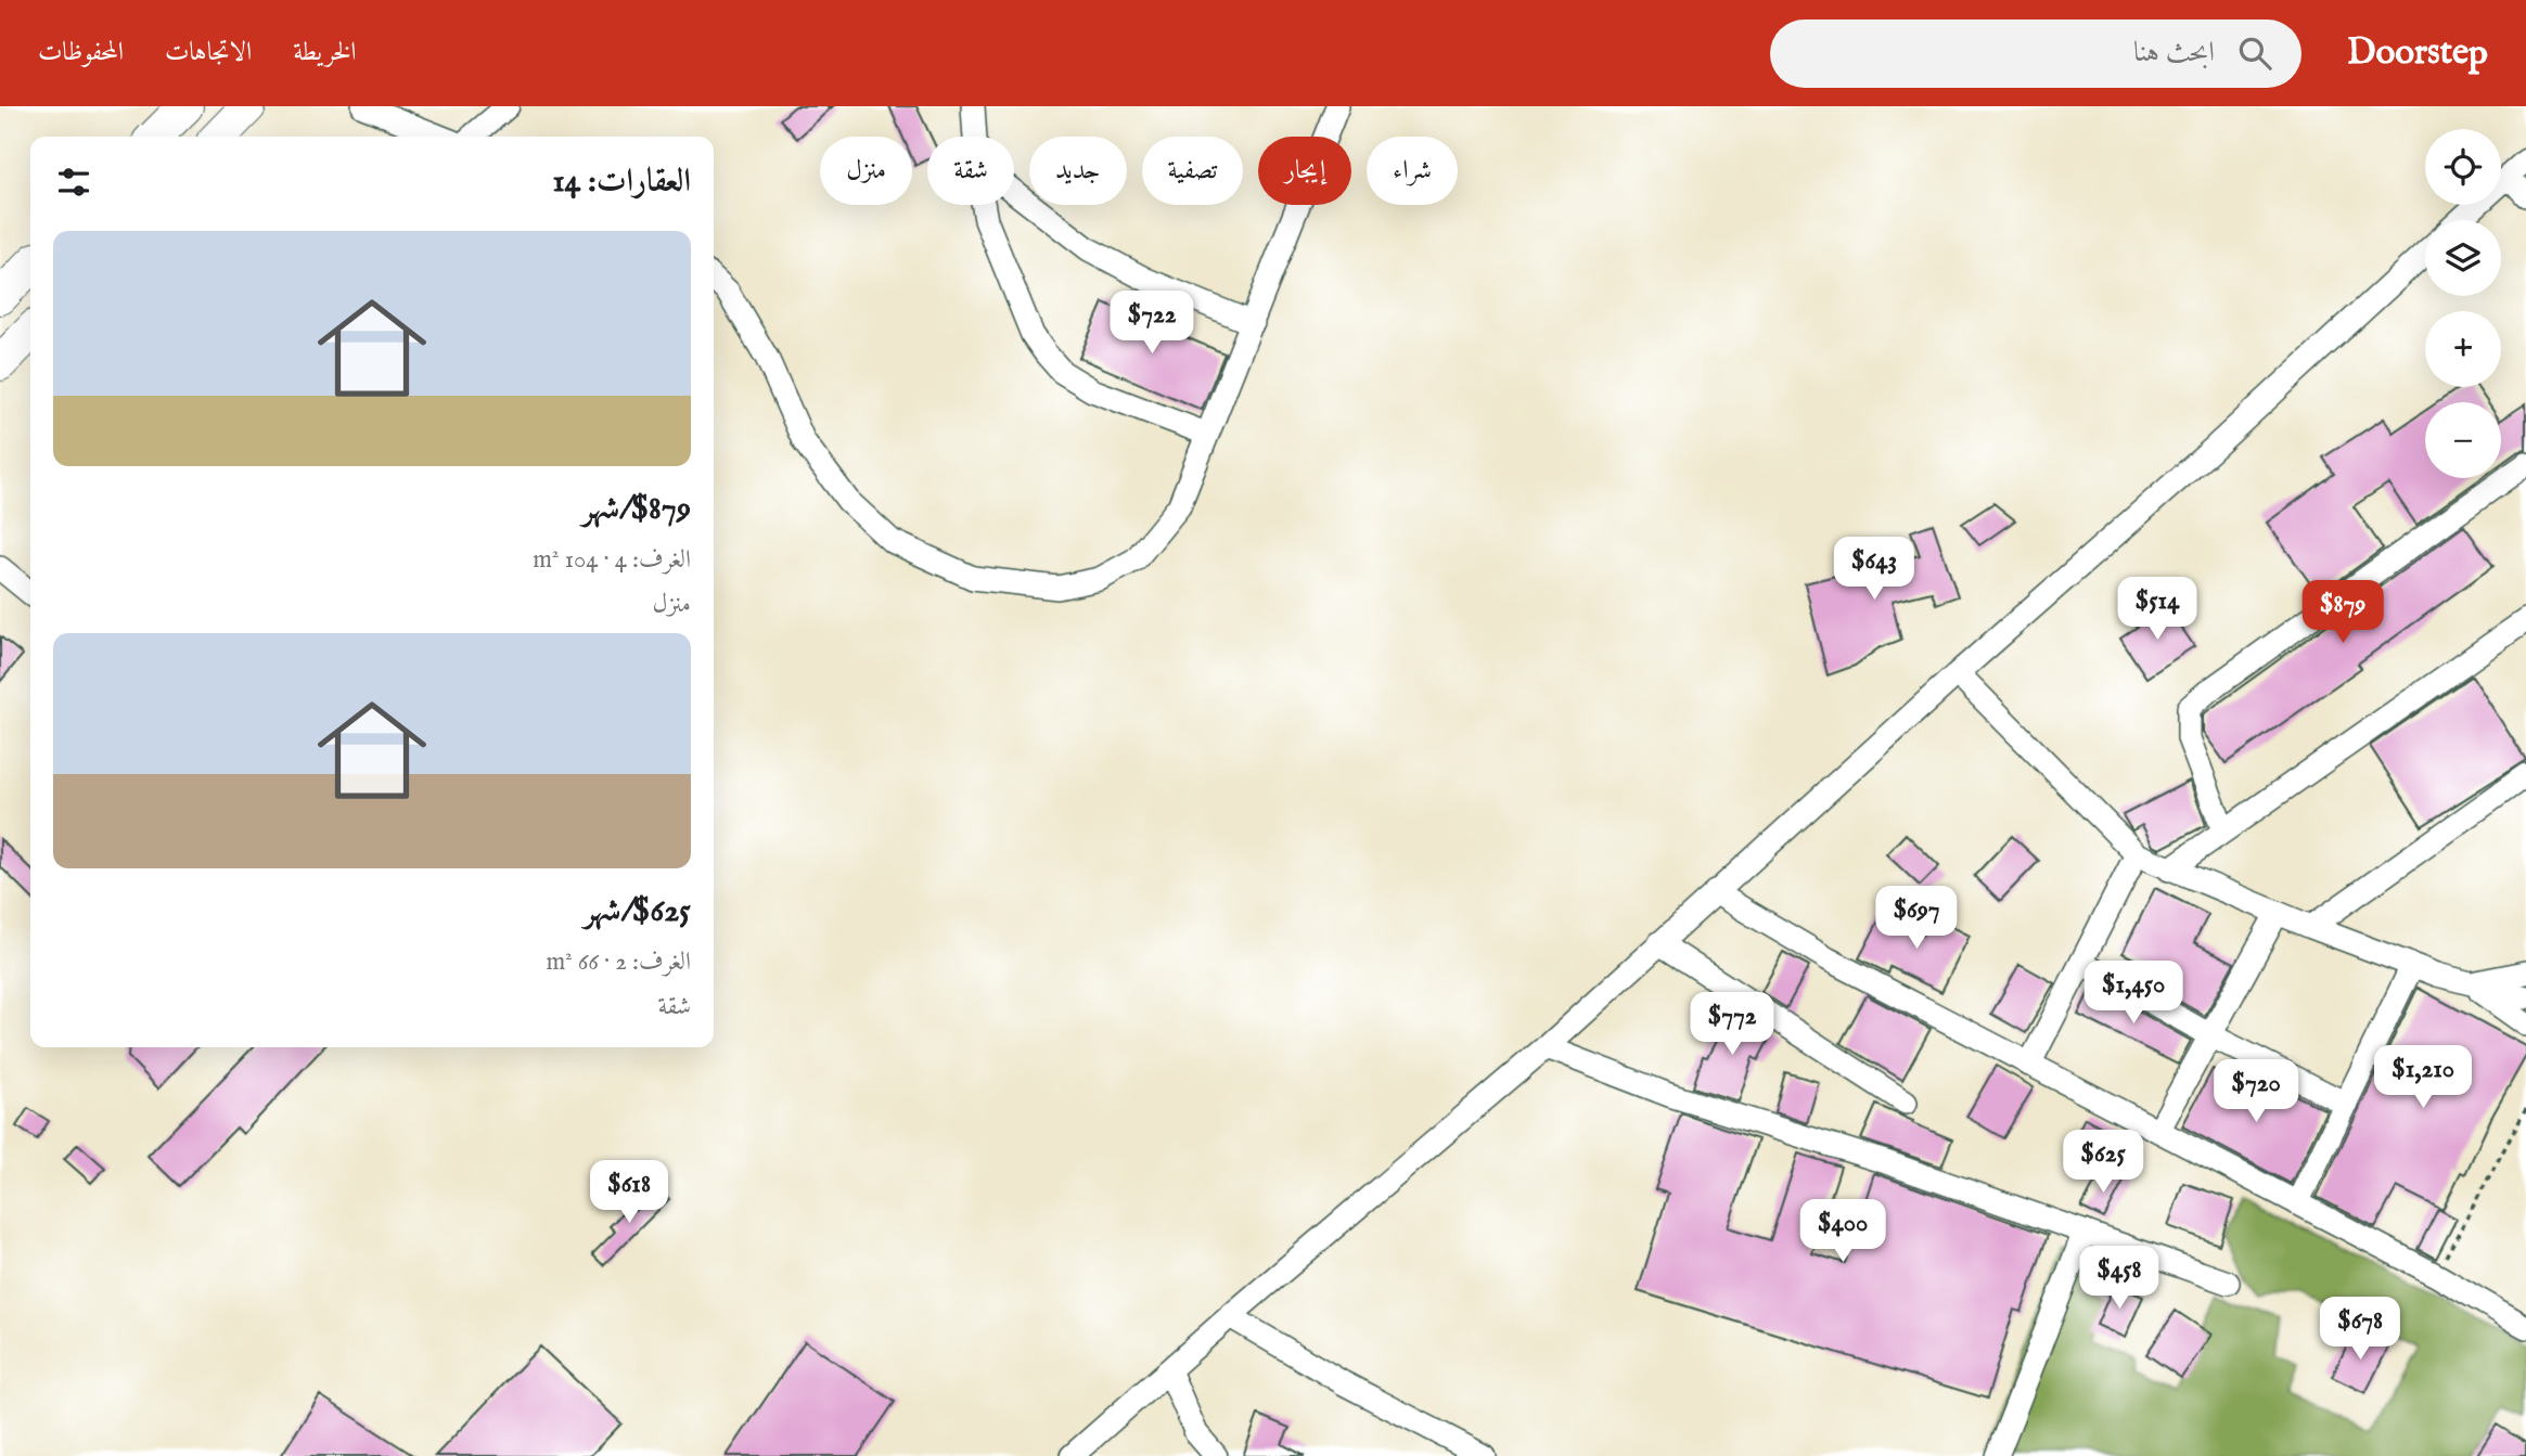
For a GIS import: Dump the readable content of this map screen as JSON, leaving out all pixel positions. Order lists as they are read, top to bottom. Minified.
{"page":{"header":"Doorstep","search":"ابحث هنا","nav":["الخريطة","الاتجاهات","المحفوظات"],"map_buttons":["+","−"],"chip":["شراء","إيجار","تصفية","جديد","شقة","منزل"],"heading":"العقارات: 14","list":[{"name":"$879/شهر","note":"الغرف: 4 · 104 m² · منزل"},{"name":"$625/شهر","note":"الغرف: 2 · 66 m² · شقة"}],"price":["$722","$643","$514","$879","$697","$1,450","$772","$1,210","$720","$625","$618","$400","$458","$678"]}}
